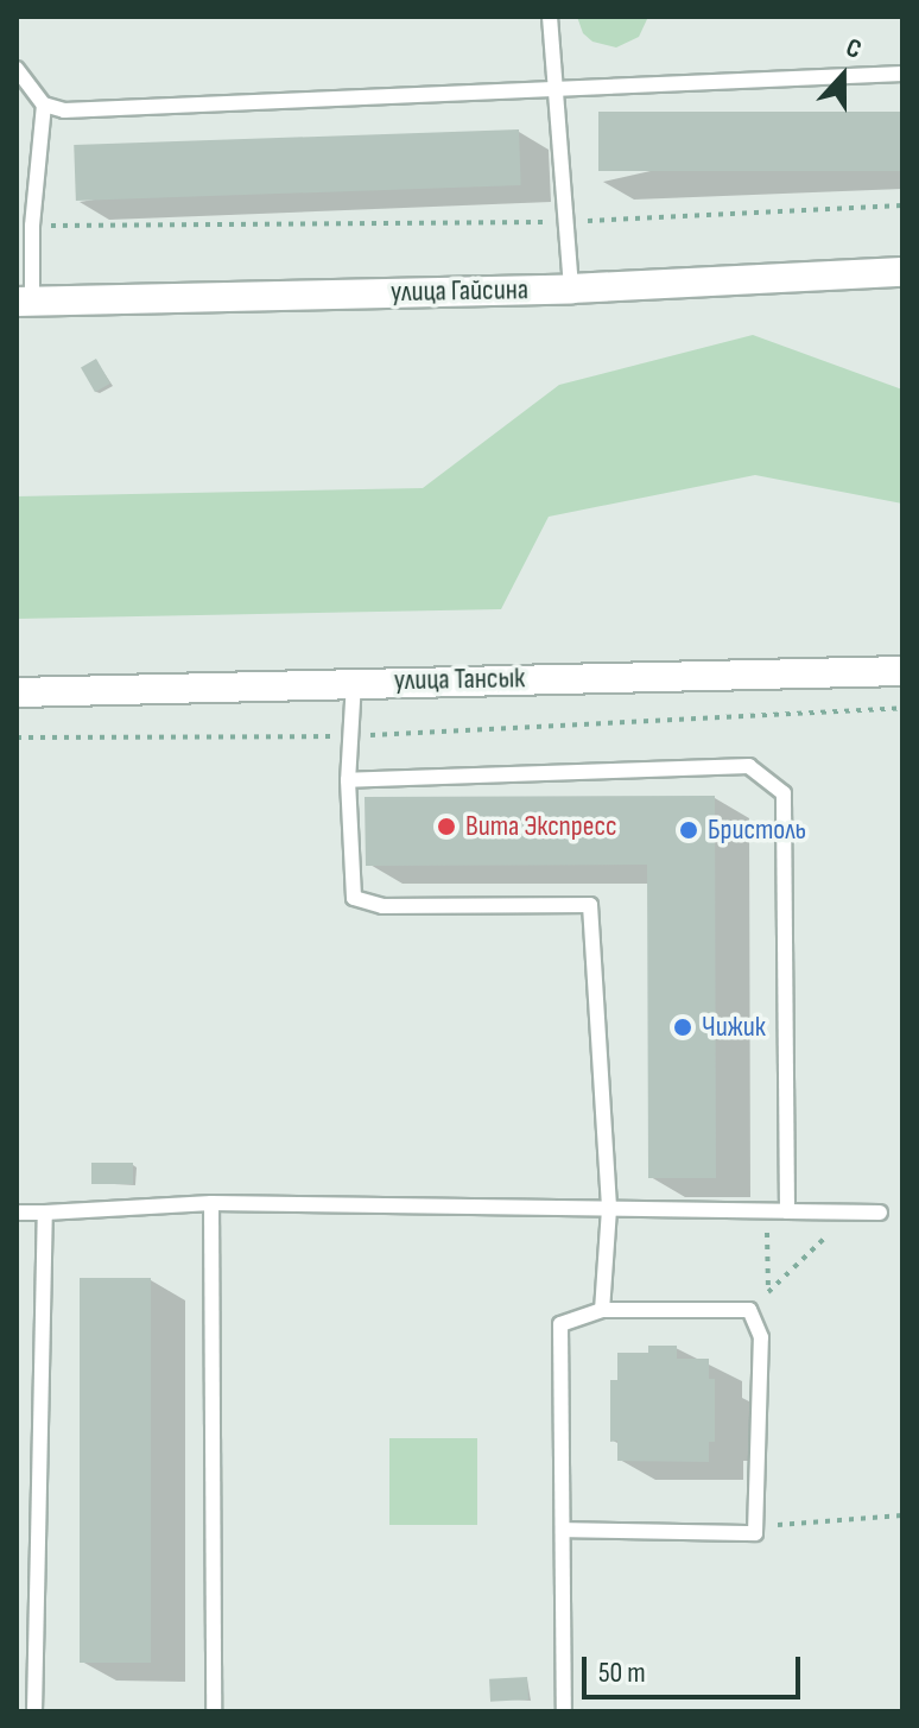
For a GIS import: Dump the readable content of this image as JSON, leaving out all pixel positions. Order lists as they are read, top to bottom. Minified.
{"streets":{"street":["улица Гайсина","улица Тансык"]},"places":["Вита Экспресс","Бристоль","Чижик"],"scale_bar":"50 m","north":"top"}
